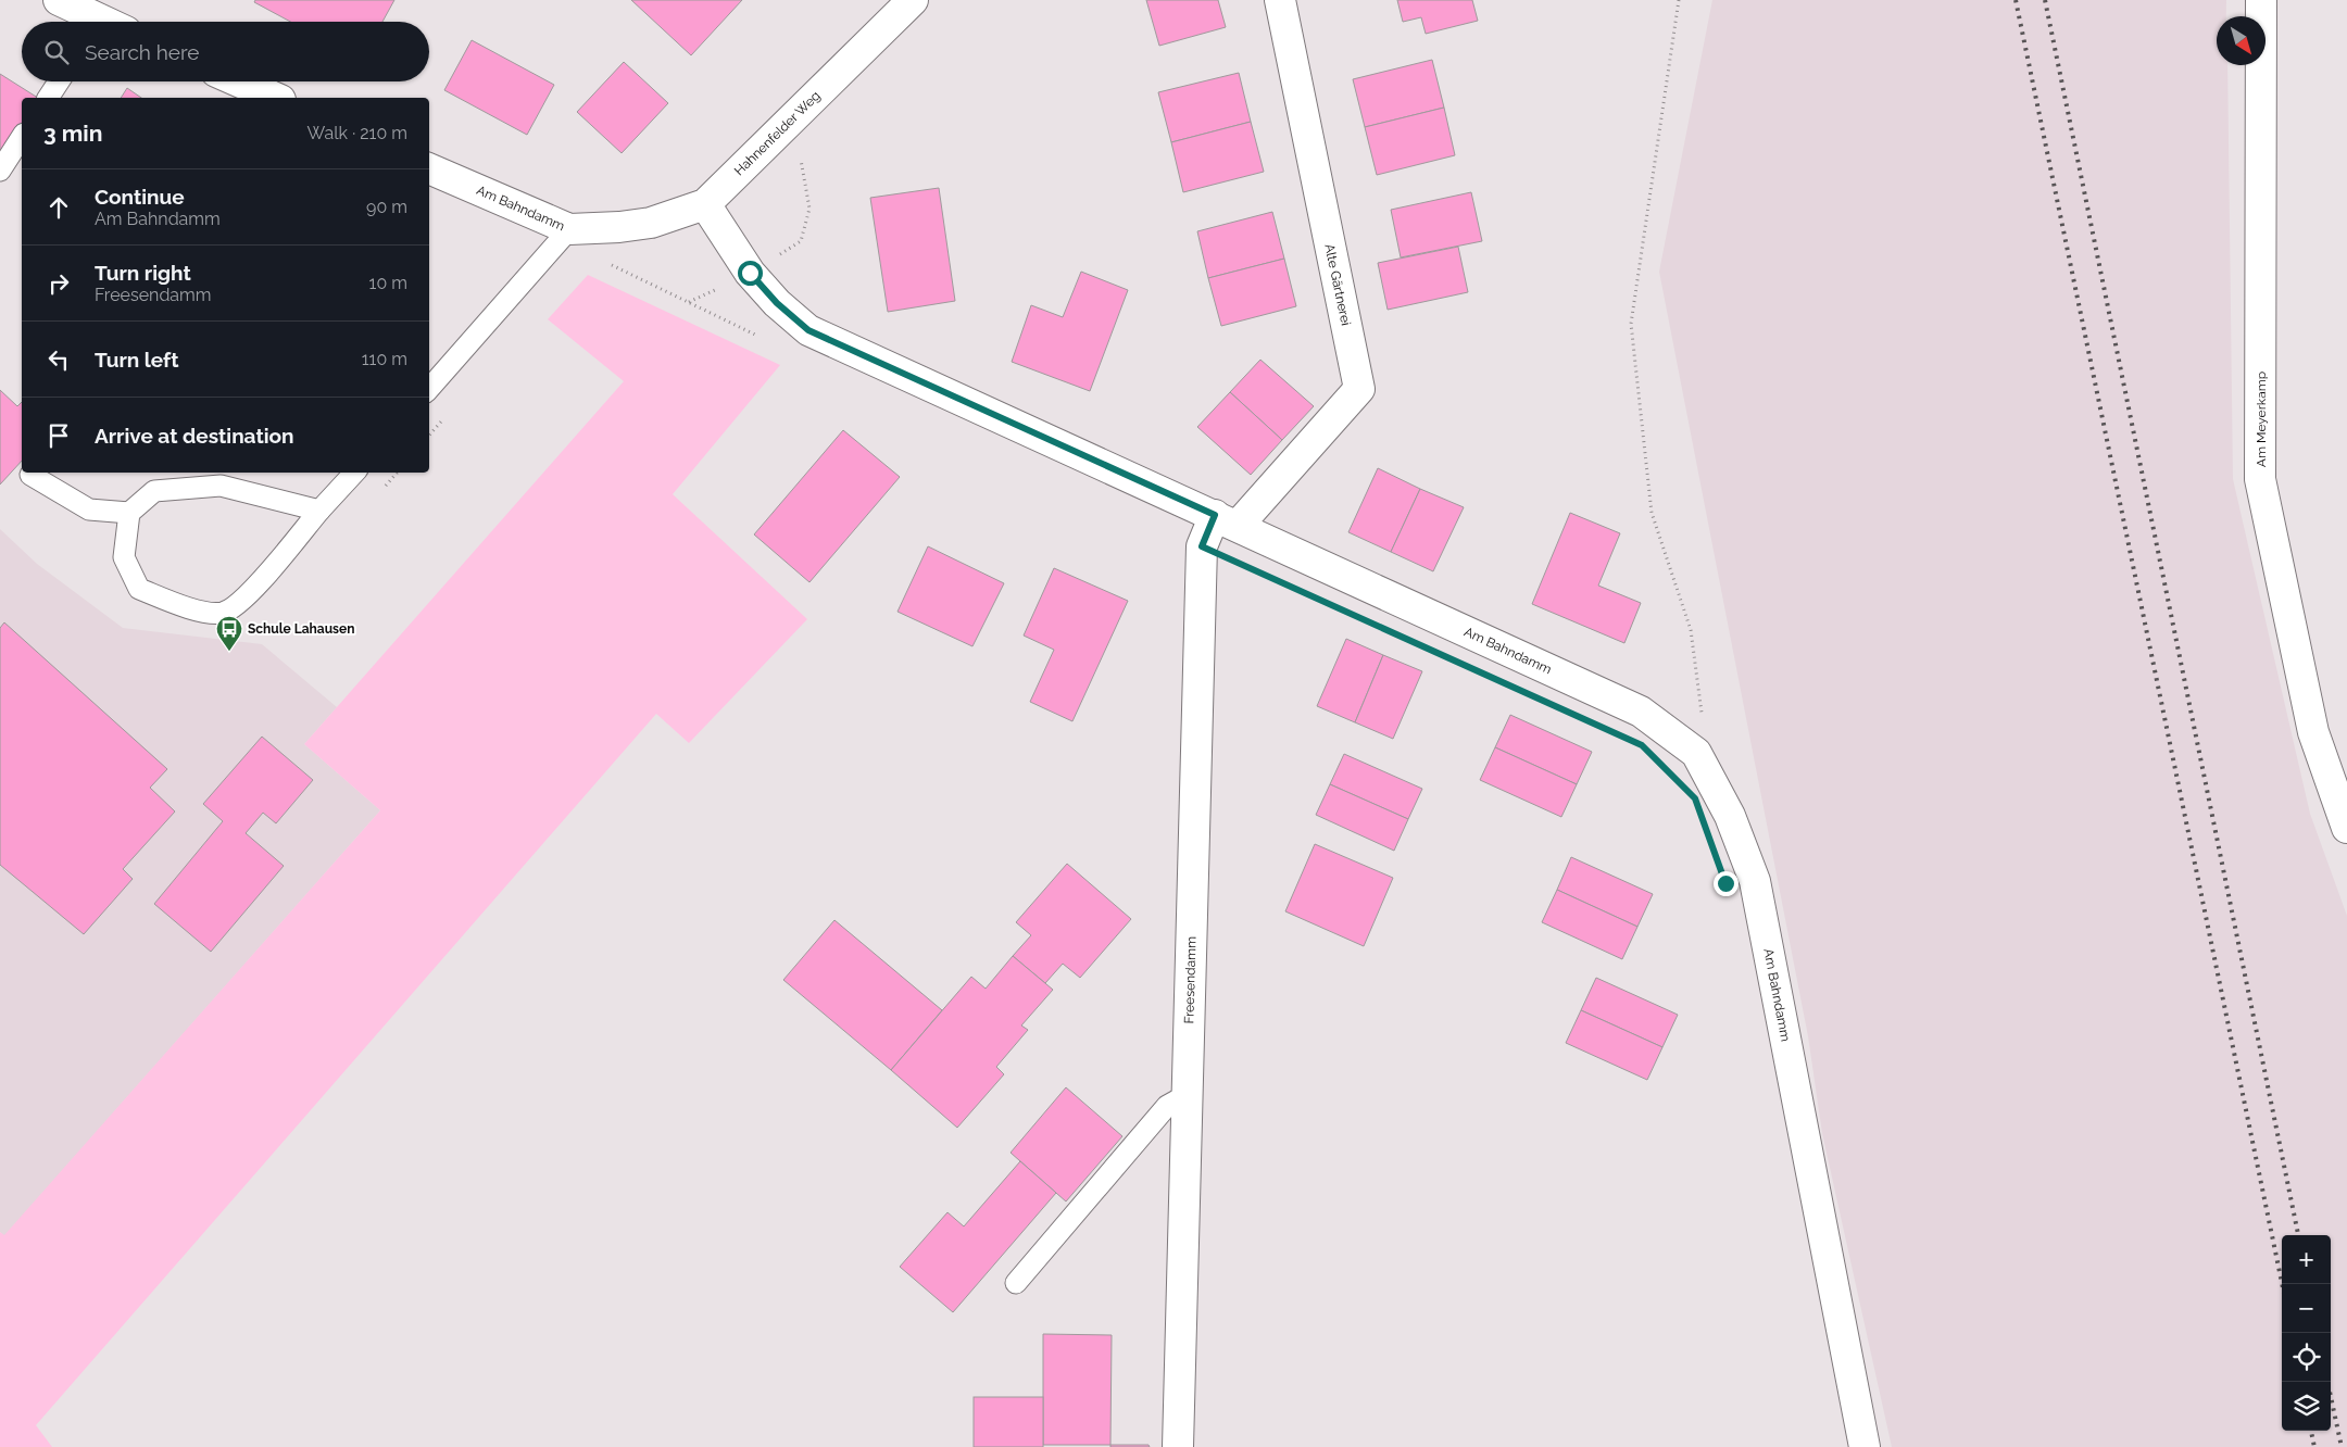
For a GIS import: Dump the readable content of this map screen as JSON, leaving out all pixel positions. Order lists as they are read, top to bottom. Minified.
{"streets":{"street":["Hahnenfelder Weg","Am Bahndamm","Alte Gärtnerei","Am Meyerkamp","Freesendamm"]},"crossings":[["Hahnenfelder Weg","Am Bahndamm"],["Am Bahndamm","Alte Gärtnerei"],["Am Bahndamm","Freesendamm"],["Alte Gärtnerei","Freesendamm"]],"places":{"bus stop":["Schule Lahausen"]},"north":"bottom right","page":{"search":"Search here","heading":["3 min","Walk · 210 m"],"list":[["Continue","Am Bahndamm","90 m"],["Turn right","Freesendamm","10 m"],["Turn left","110 m"],"Arrive at destination"],"map_buttons":["+","−"]}}
